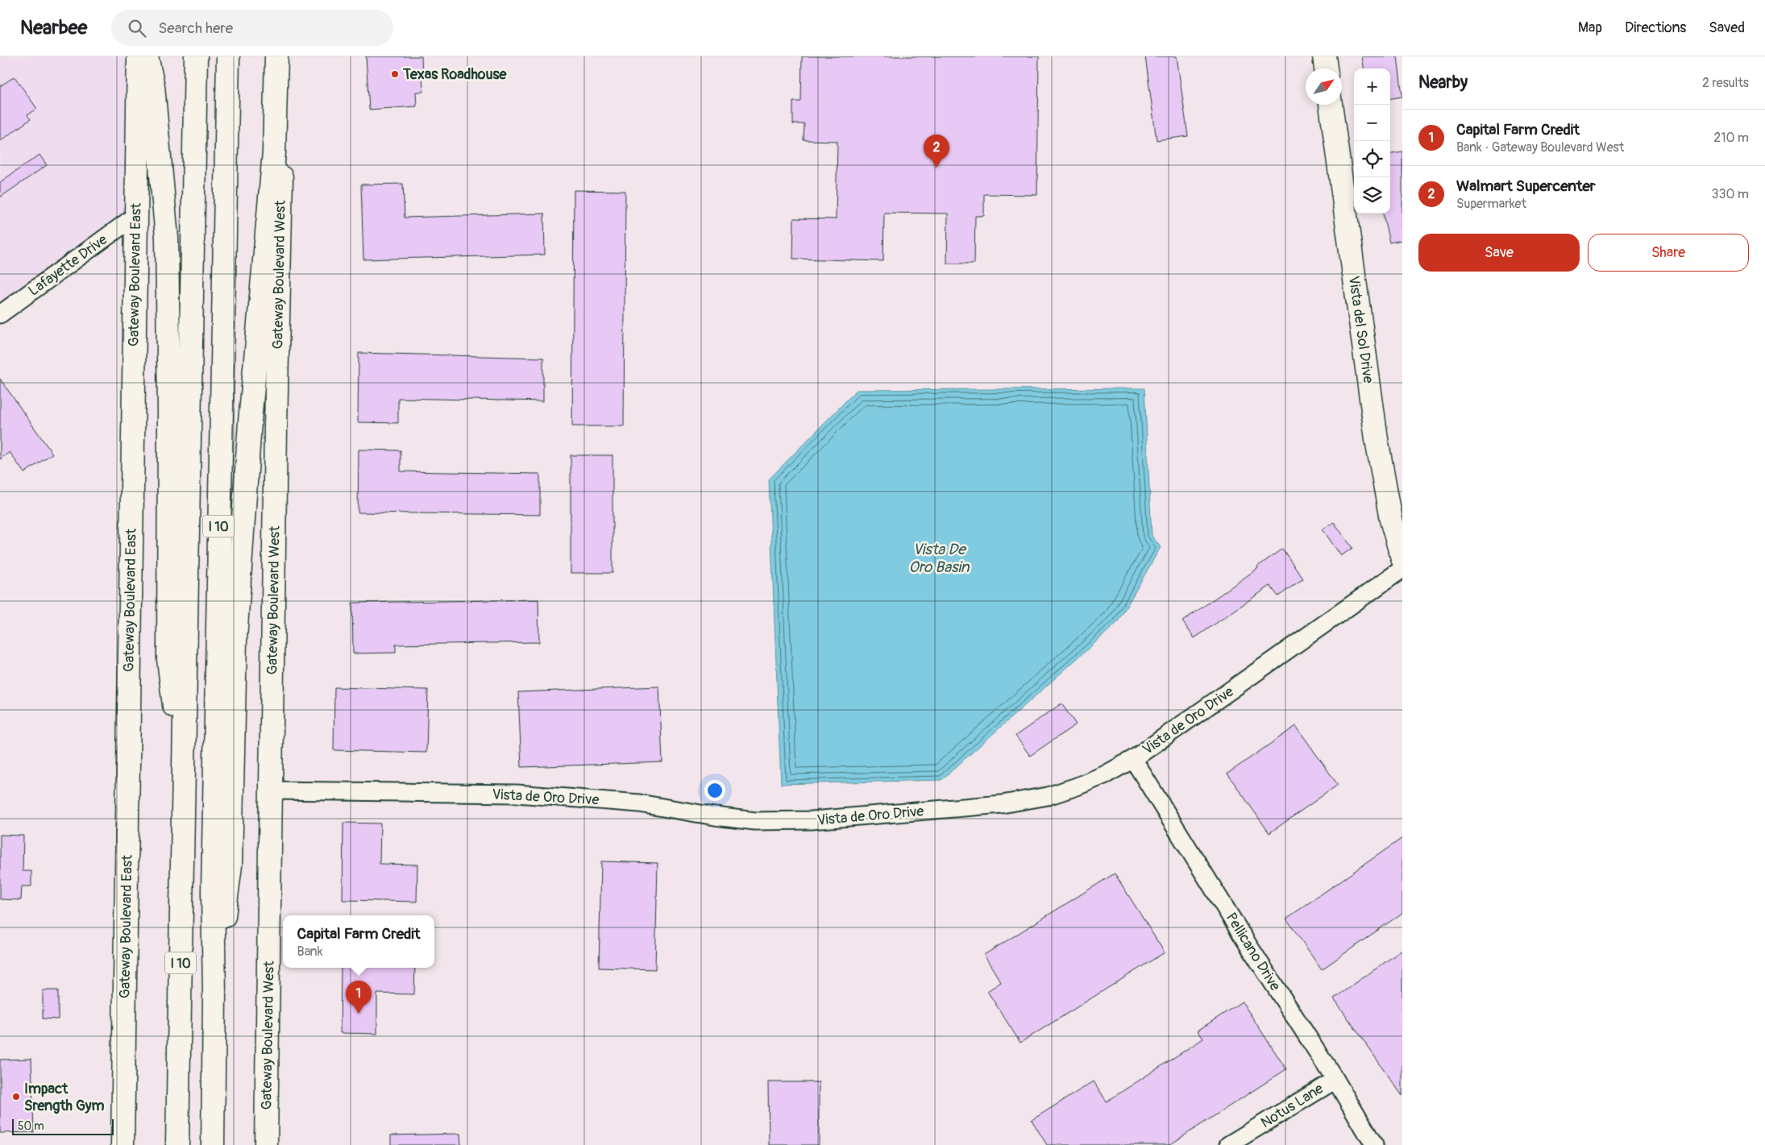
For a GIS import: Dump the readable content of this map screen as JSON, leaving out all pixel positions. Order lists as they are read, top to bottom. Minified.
{"streets":{"main road":["Gateway Boulevard East","Gateway Boulevard West","Vista del Sol Drive","I 10"],"street":["Lafayette Drive","Vista de Oro Drive","Pellicano Drive","Notus Lane"]},"crossings":[["Lafayette Drive","Gateway Boulevard East"],["Gateway Boulevard West","Vista de Oro Drive"],["Vista de Oro Drive","Pellicano Drive"],["Pellicano Drive","Notus Lane"]],"water":["Vista De Oro Basin"],"places":["Texas Roadhouse","Impact Srength Gym"],"scale_bar":"50 m","north":"top right","page":{"header":"Nearbee","search":"Search here","nav":["Map","Directions","Saved"],"heading":["Nearby","2 results"],"map_buttons":["+","−"],"list":[{"mark":"1","name":"Capital Farm Credit","note":"Bank · Gateway Boulevard West","value":"210 m"},{"mark":"2","name":"Walmart Supercenter","note":"Supermarket","value":"330 m"}],"pins":["2","1"],"buttons":["Save","Share"],"popup":["Capital Farm Credit","Bank"],"scale":"50 m"}}
